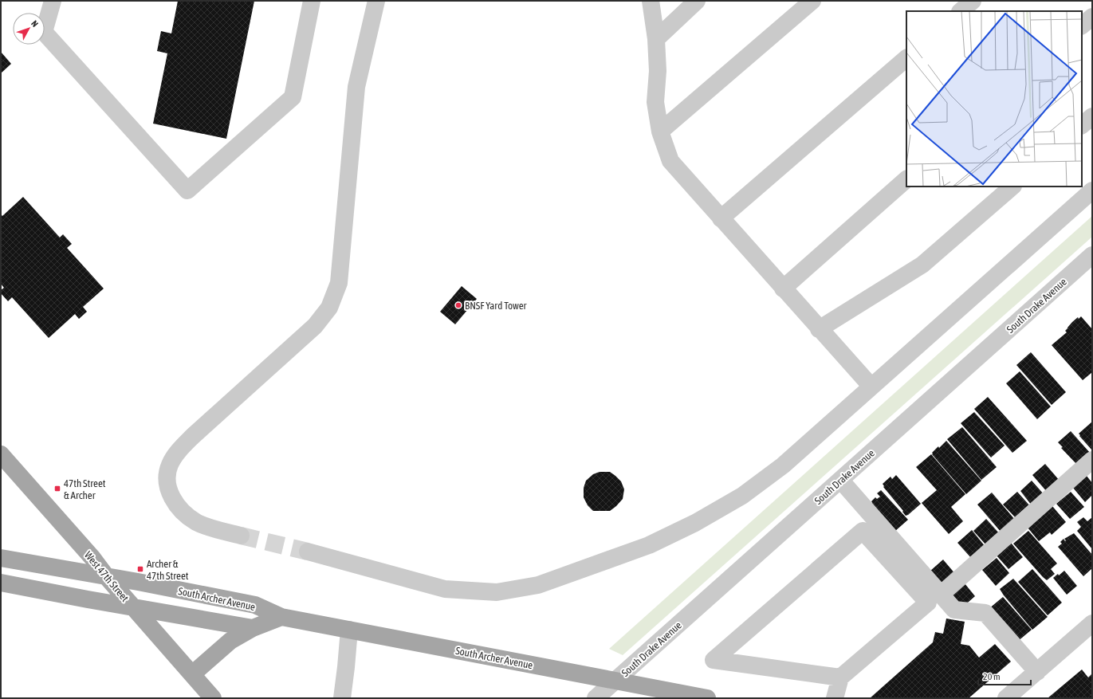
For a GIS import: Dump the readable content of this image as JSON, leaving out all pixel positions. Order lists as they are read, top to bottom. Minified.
{"streets":{"main road":["West 47th Street","South Archer Avenue"],"street":["South Drake Avenue"]},"crossings":[["South Drake Avenue","South Archer Avenue"],["West 47th Street","South Archer Avenue"]],"places":{"other":["BNSF Yard Tower"],"transit":["47th Street & Archer","Archer & 47th Street"]},"scale_bar":"20 m","north":"top right"}
